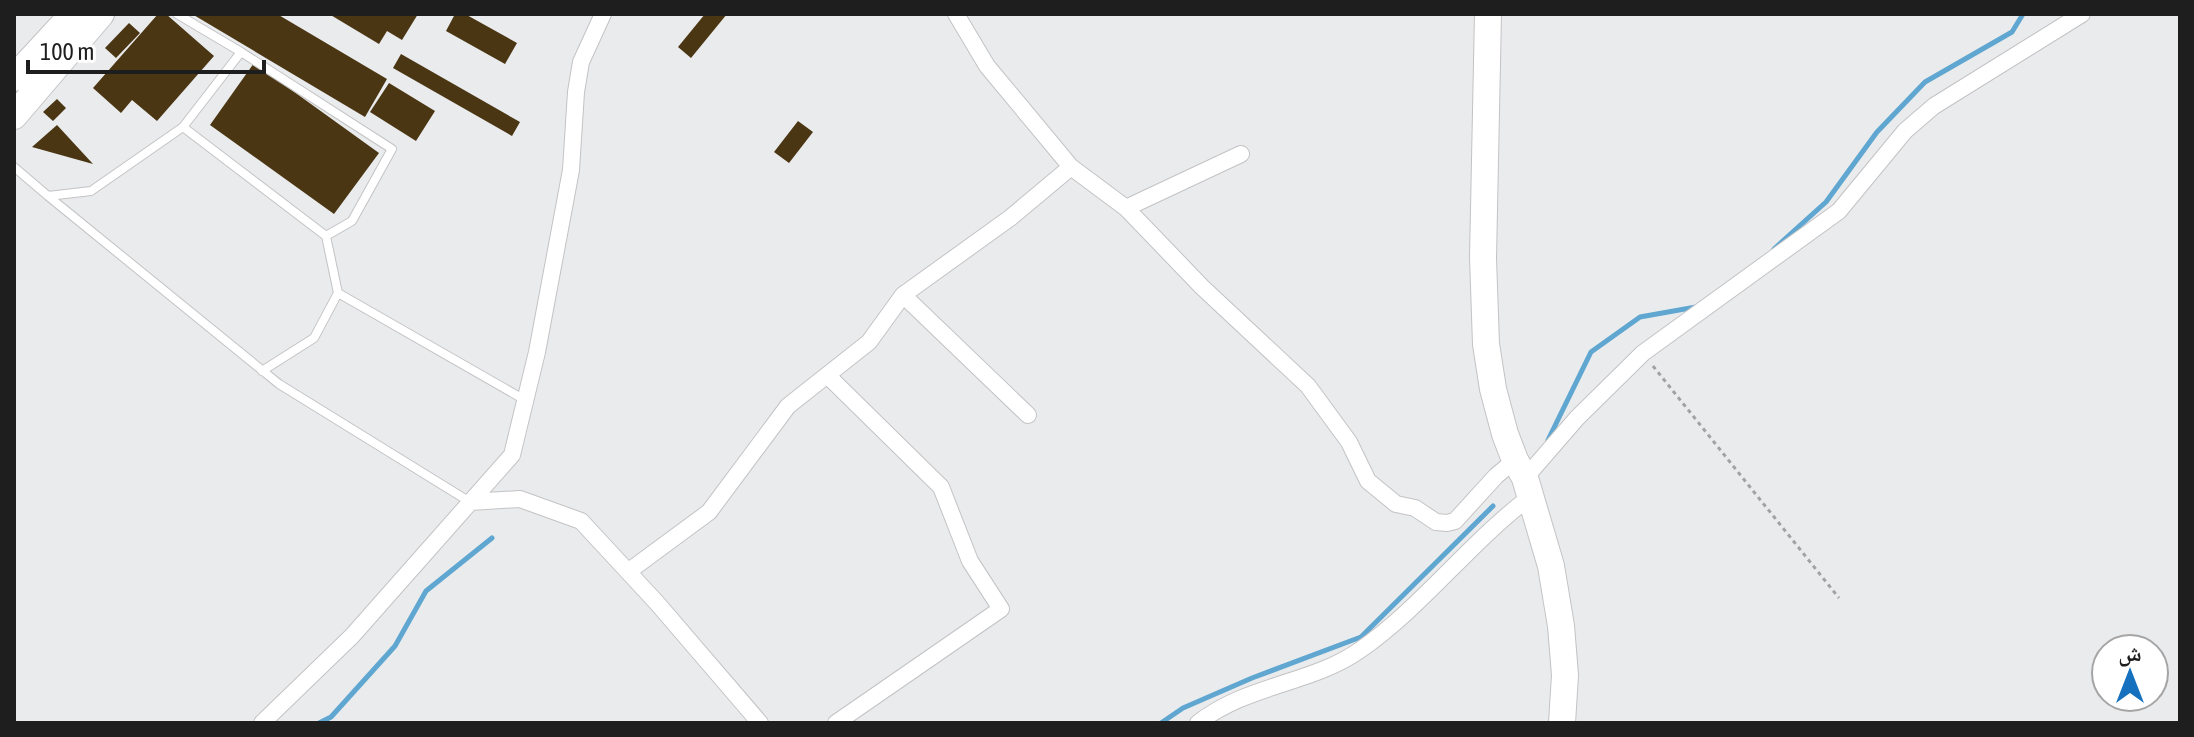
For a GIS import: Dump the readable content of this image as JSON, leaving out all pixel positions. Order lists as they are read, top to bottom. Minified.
{"scale_bar":"100 m","north":"top"}
